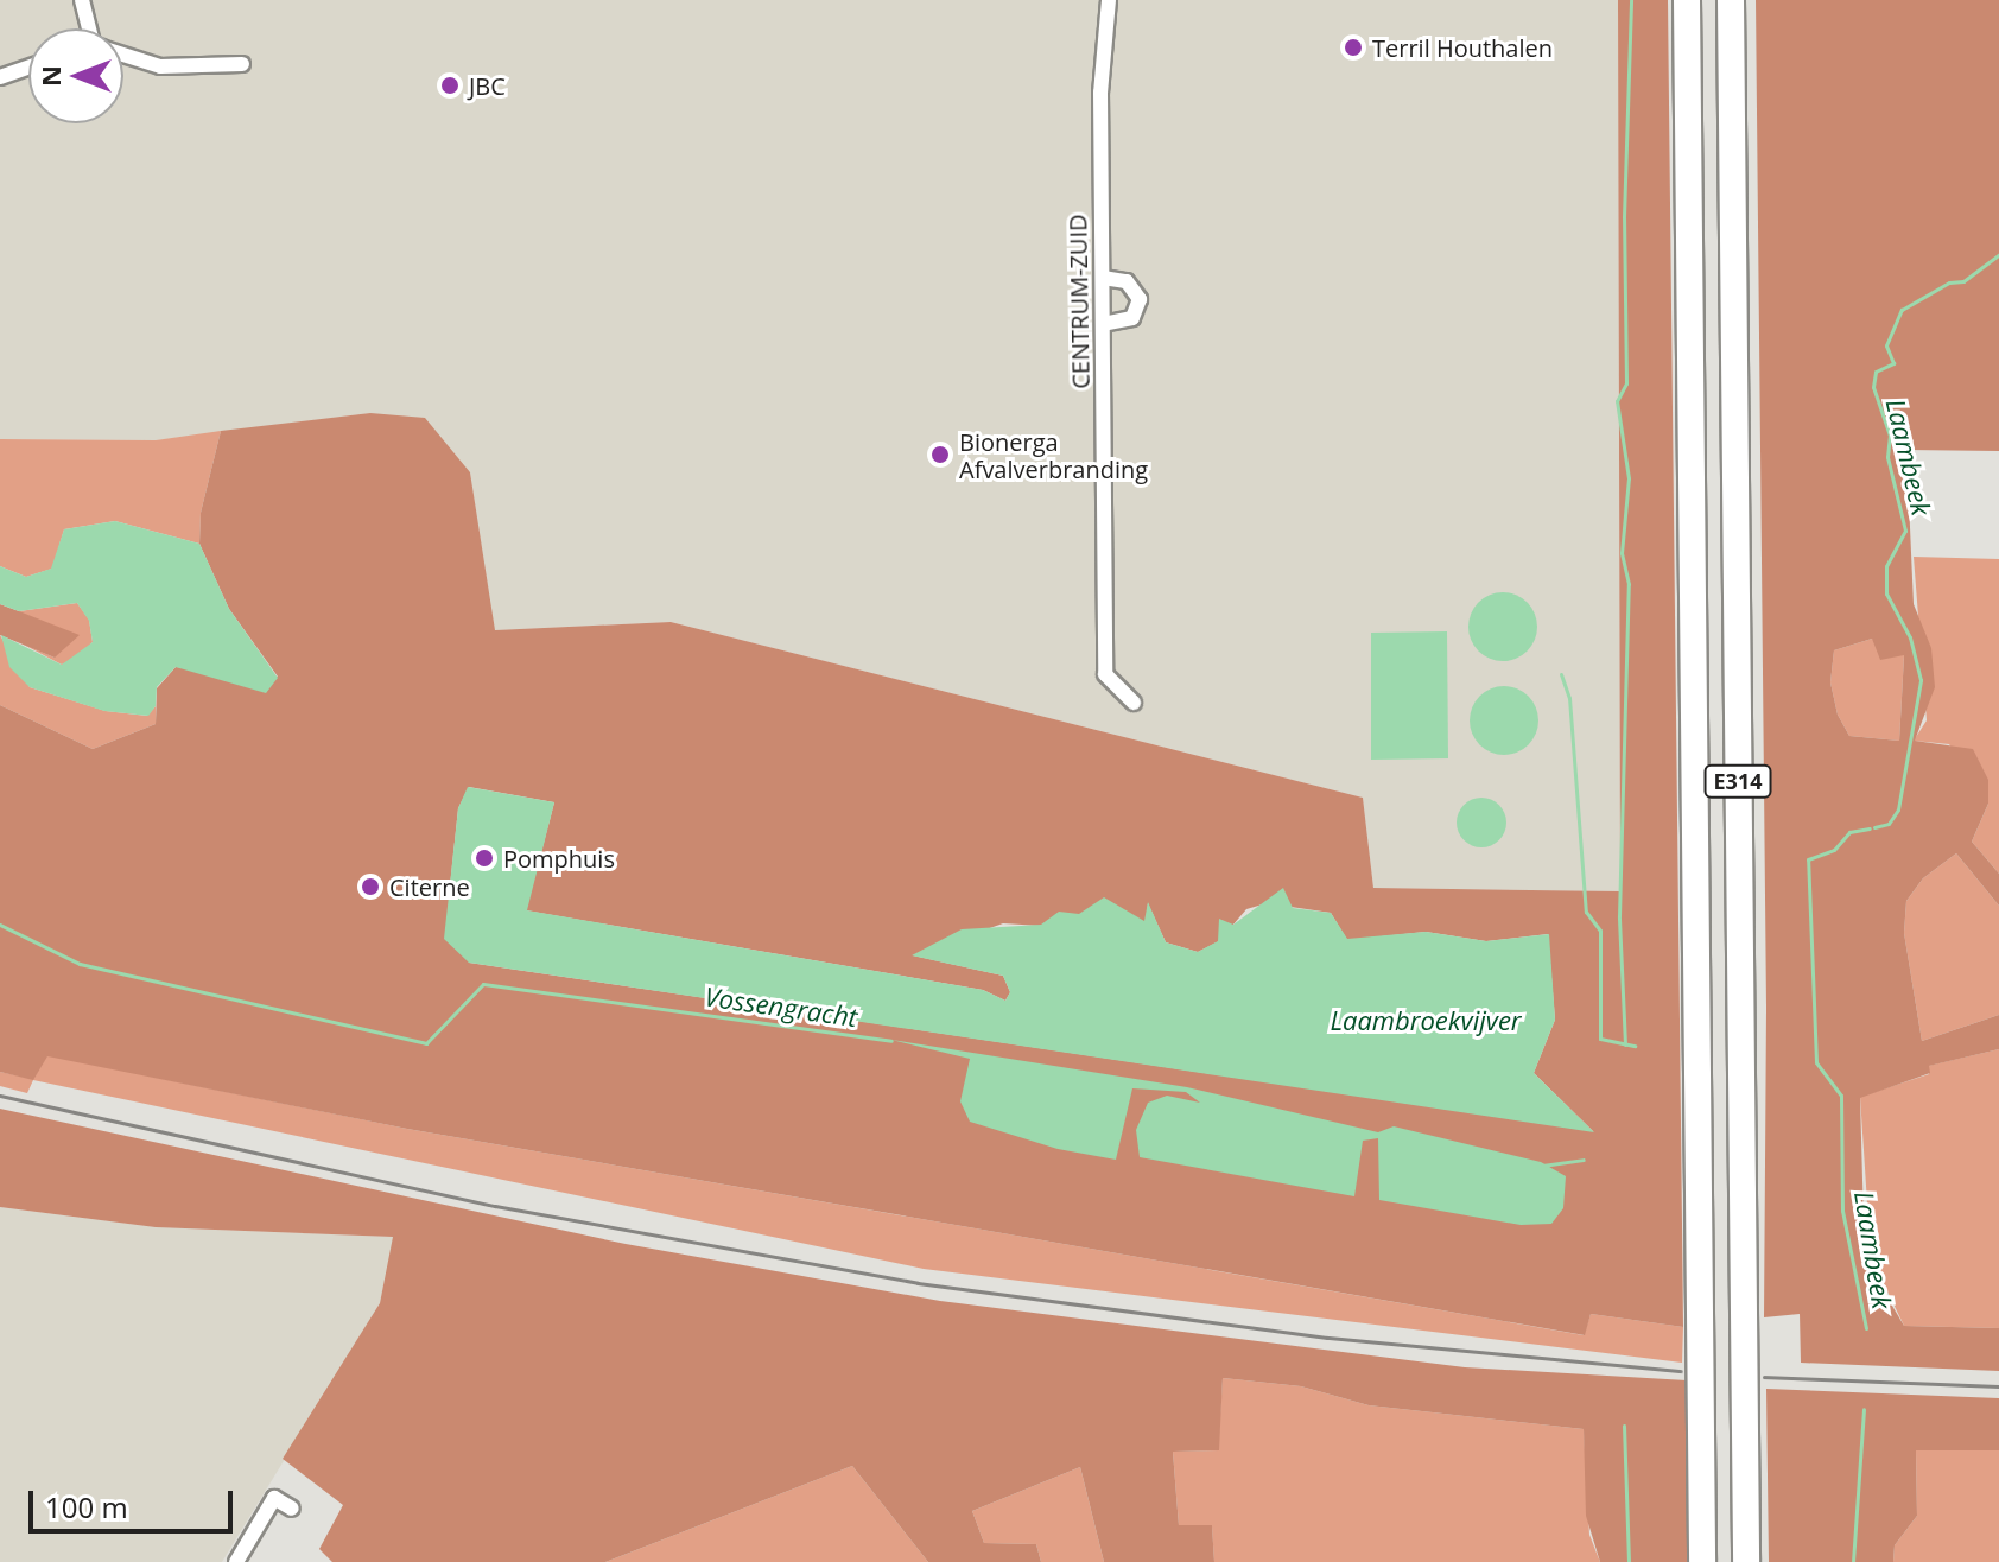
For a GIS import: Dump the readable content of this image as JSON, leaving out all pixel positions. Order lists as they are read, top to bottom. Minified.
{"streets":{"highway":["E314"],"street":["CENTRUM-ZUID"]},"water":["Laambeek","Vossengracht","Laambroekvijver"],"places":["Terril Houthalen","JBC","Bionerga Afvalverbranding","Pomphuis","Citerne"],"scale_bar":"100 m","north":"left"}
